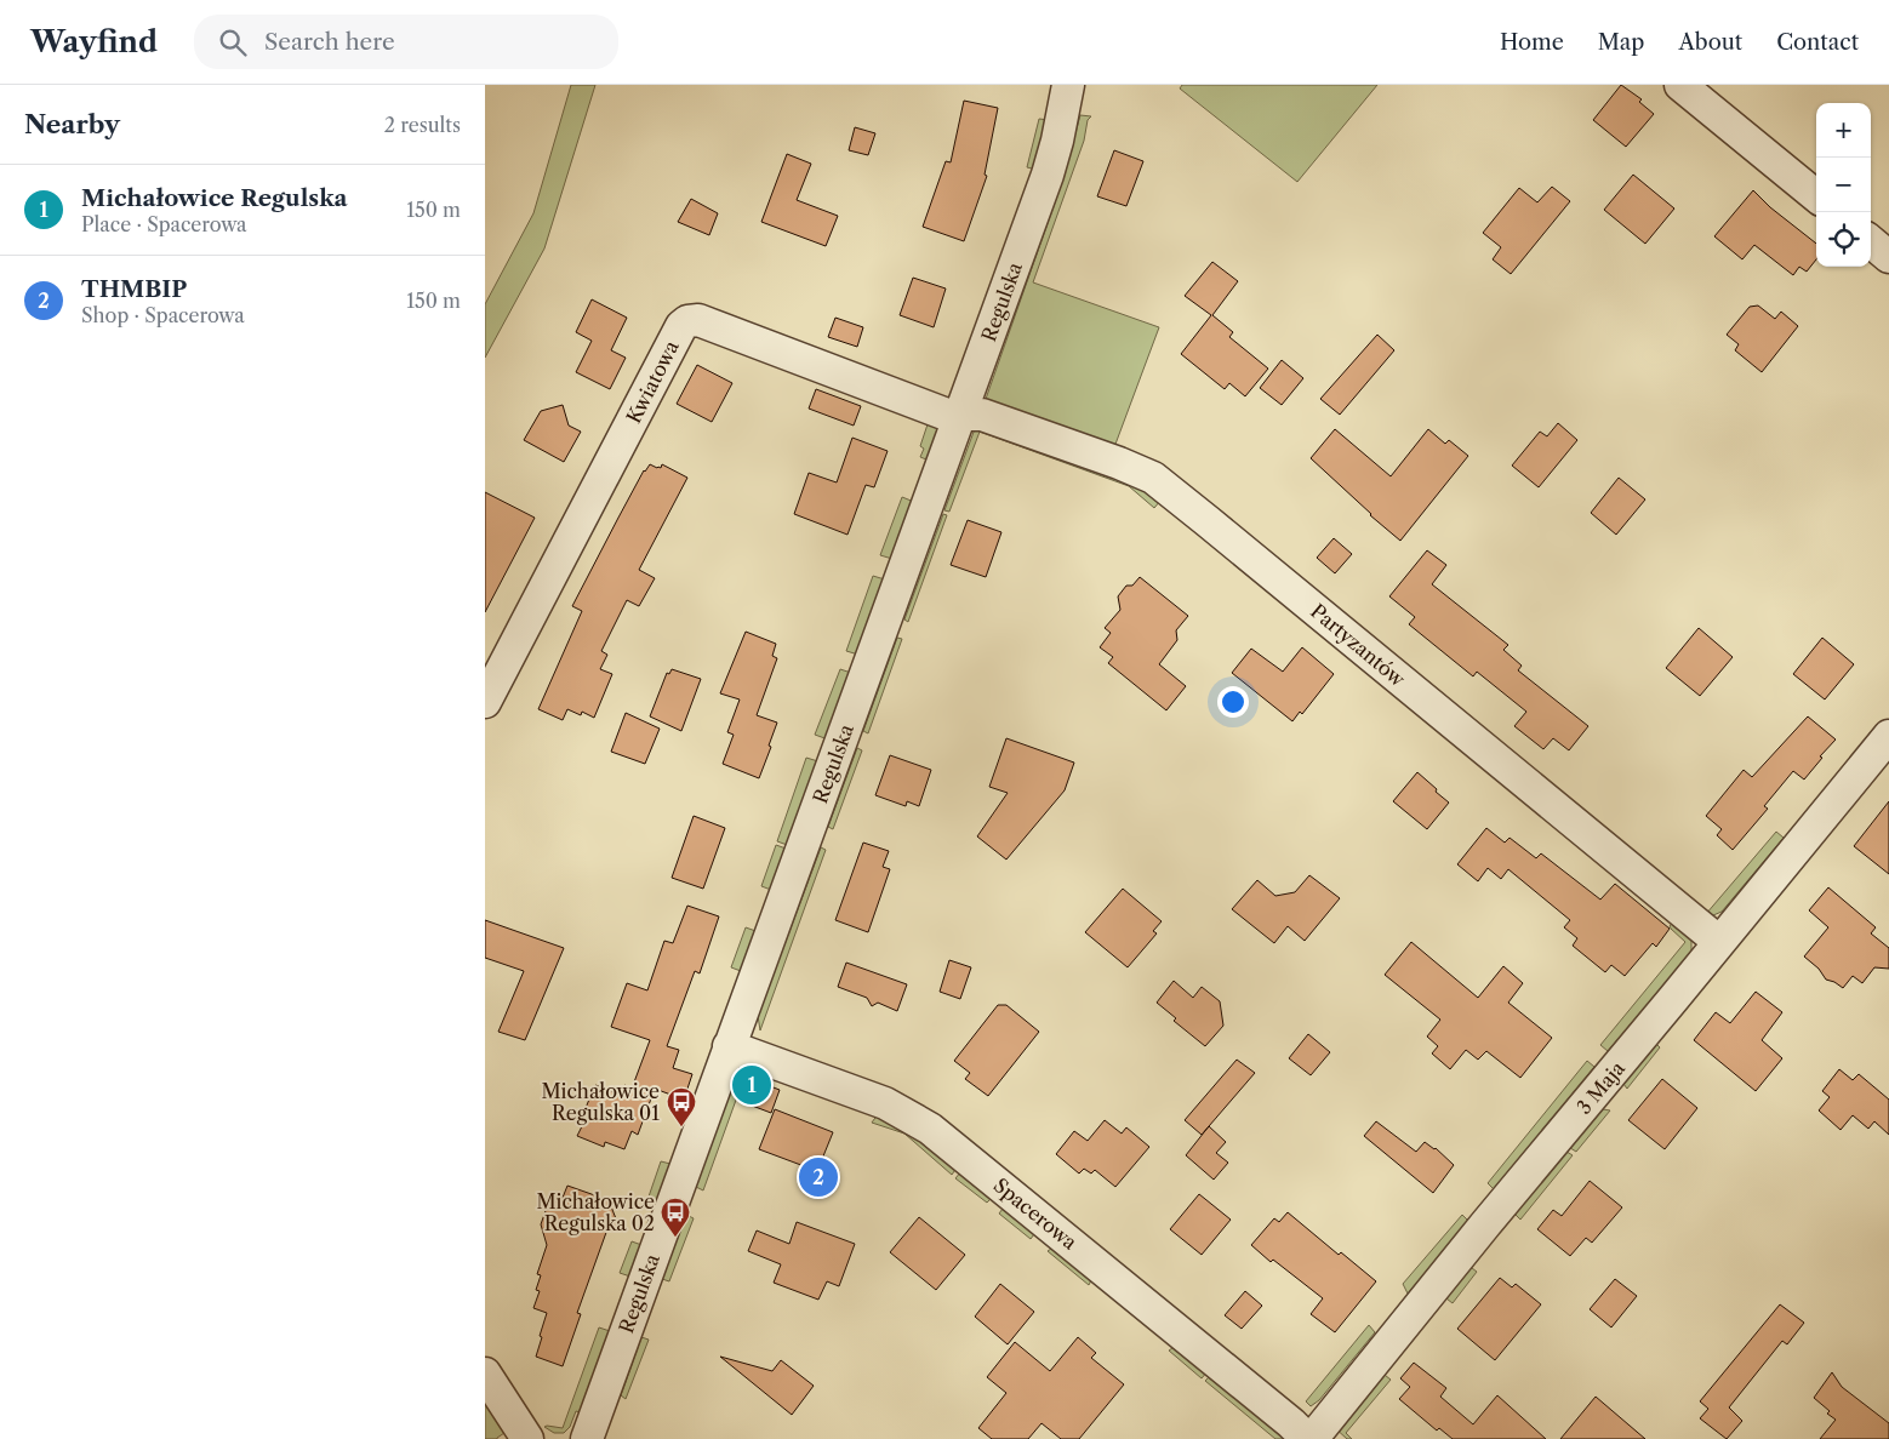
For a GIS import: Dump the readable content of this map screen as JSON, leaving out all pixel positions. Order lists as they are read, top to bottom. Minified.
{"streets":{"street":["Regulska","Kwiatowa","Partyzantów","3 Maja","Spacerowa"]},"crossings":[["Regulska","Kwiatowa"],["Regulska","Partyzantów"],["Regulska","Spacerowa"],["Kwiatowa","Partyzantów"],["Partyzantów","3 Maja"],["3 Maja","Spacerowa"]],"places":{"bus stop":["Michałowice Regulska 01","Michałowice Regulska 02"]},"page":{"header":"Wayfind","search":"Search here","nav":["Home","Map","About","Contact"],"heading":["Nearby","2 results"],"map_buttons":["+","−"],"list":[{"mark":"1","name":"Michałowice Regulska","note":"Place · Spacerowa","value":"150 m"},{"mark":"2","name":"THMBIP","note":"Shop · Spacerowa","value":"150 m"}],"pins":["1","2"]}}
